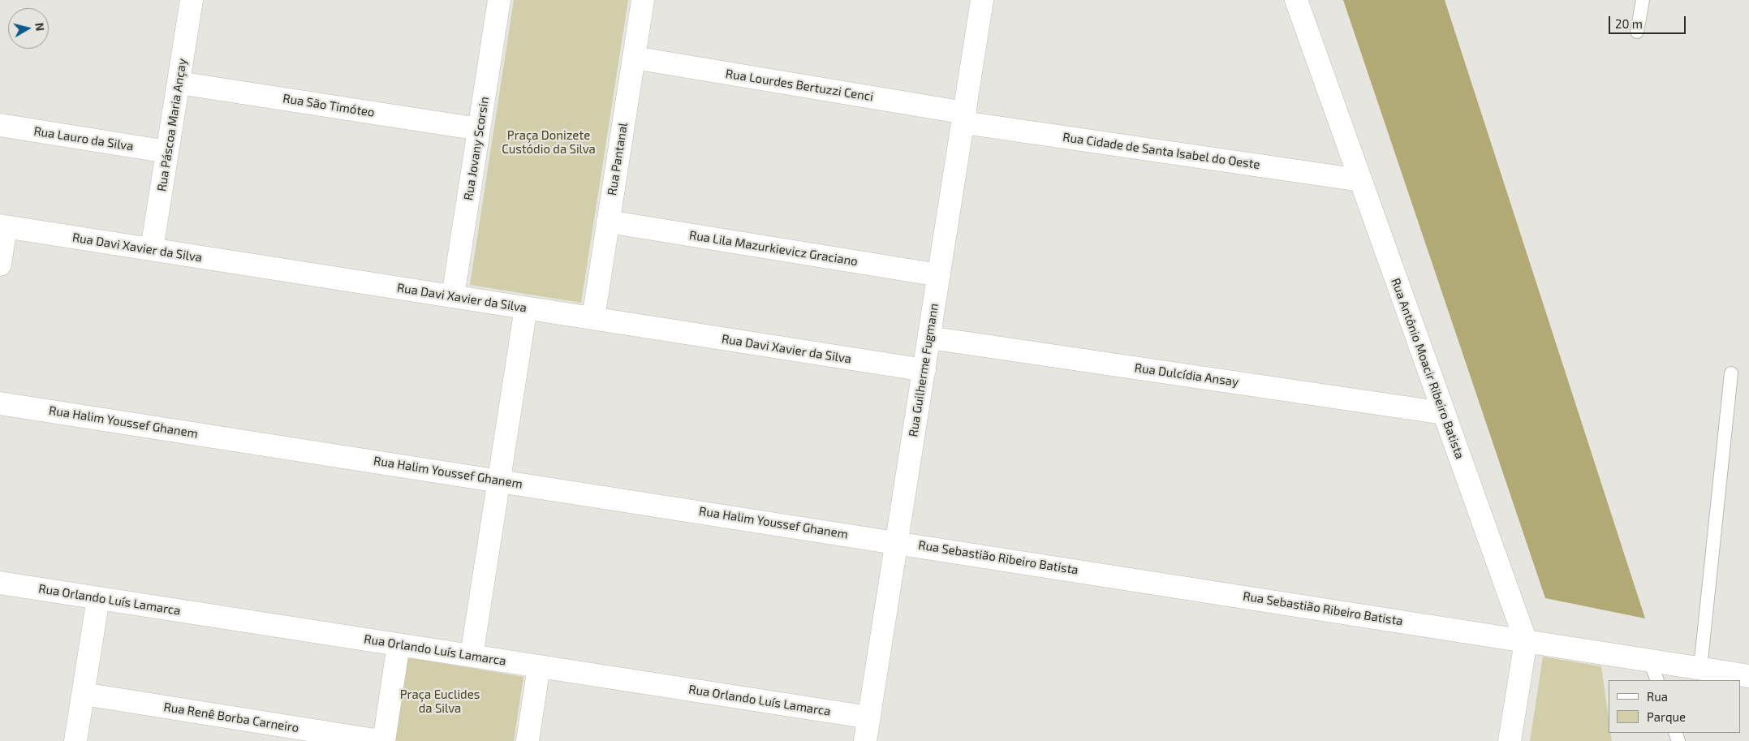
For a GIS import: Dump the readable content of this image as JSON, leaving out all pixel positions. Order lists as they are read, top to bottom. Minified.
{"streets":{"street":["Rua Lourdes Bertuzzi Cenci","Rua São Timóteo","Rua Páscoa Maria Ançay","Rua Lauro da Silva","Rua Jovany Scorsin","Rua Cidade de Santa Isabel do Oeste","Rua Pantanal","Rua Davi Xavier da Silva","Rua Lila Mazurkievicz Graciano","Rua Antônio Moacir Ribeiro Batista","Rua Guilherme Fugmann","Rua Dulcídia Ansay","Rua Halim Youssef Ghanem","Rua Sebastião Ribeiro Batista","Rua Orlando Luís Lamarca","Rua Renê Borba Carneiro"]},"crossings":[["Rua Lourdes Bertuzzi Cenci","Rua Cidade de Santa Isabel do Oeste"],["Rua Lourdes Bertuzzi Cenci","Rua Pantanal"],["Rua Lourdes Bertuzzi Cenci","Rua Guilherme Fugmann"],["Rua São Timóteo","Rua Páscoa Maria Ançay"],["Rua São Timóteo","Rua Jovany Scorsin"],["Rua Páscoa Maria Ançay","Rua Lauro da Silva"],["Rua Páscoa Maria Ançay","Rua Davi Xavier da Silva"],["Rua Jovany Scorsin","Rua Davi Xavier da Silva"],["Rua Cidade de Santa Isabel do Oeste","Rua Antônio Moacir Ribeiro Batista"],["Rua Cidade de Santa Isabel do Oeste","Rua Guilherme Fugmann"],["Rua Pantanal","Rua Davi Xavier da Silva"],["Rua Pantanal","Rua Lila Mazurkievicz Graciano"],["Rua Davi Xavier da Silva","Rua Guilherme Fugmann"],["Rua Lila Mazurkievicz Graciano","Rua Guilherme Fugmann"],["Rua Antônio Moacir Ribeiro Batista","Rua Dulcídia Ansay"],["Rua Antônio Moacir Ribeiro Batista","Rua Sebastião Ribeiro Batista"],["Rua Guilherme Fugmann","Rua Dulcídia Ansay"],["Rua Guilherme Fugmann","Rua Halim Youssef Ghanem"],["Rua Guilherme Fugmann","Rua Sebastião Ribeiro Batista"],["Rua Guilherme Fugmann","Rua Orlando Luís Lamarca"],["Rua Halim Youssef Ghanem","Rua Sebastião Ribeiro Batista"]],"parks":["Praça Donizete Custódio da Silva","Praça Euclides da Silva"],"legend":["Rua","Parque"],"scale_bar":"20 m","north":"right"}
